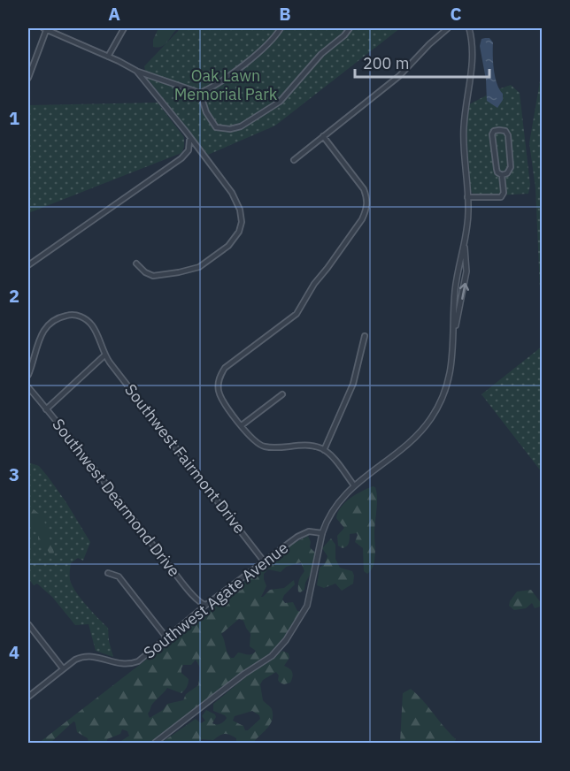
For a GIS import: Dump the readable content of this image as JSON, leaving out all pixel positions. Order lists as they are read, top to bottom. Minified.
{"streets":{"street":["Southwest Fairmont Drive","Southwest Dearmond Drive","Southwest Agate Avenue"]},"crossings":[["Southwest Fairmont Drive","Southwest Agate Avenue"],["Southwest Dearmond Drive","Southwest Agate Avenue"]],"parks":["Oak Lawn Memorial Park"],"scale_bar":"200 m","grid":{"columns":["A","B","C"],"rows":["1","2","3","4"]}}
